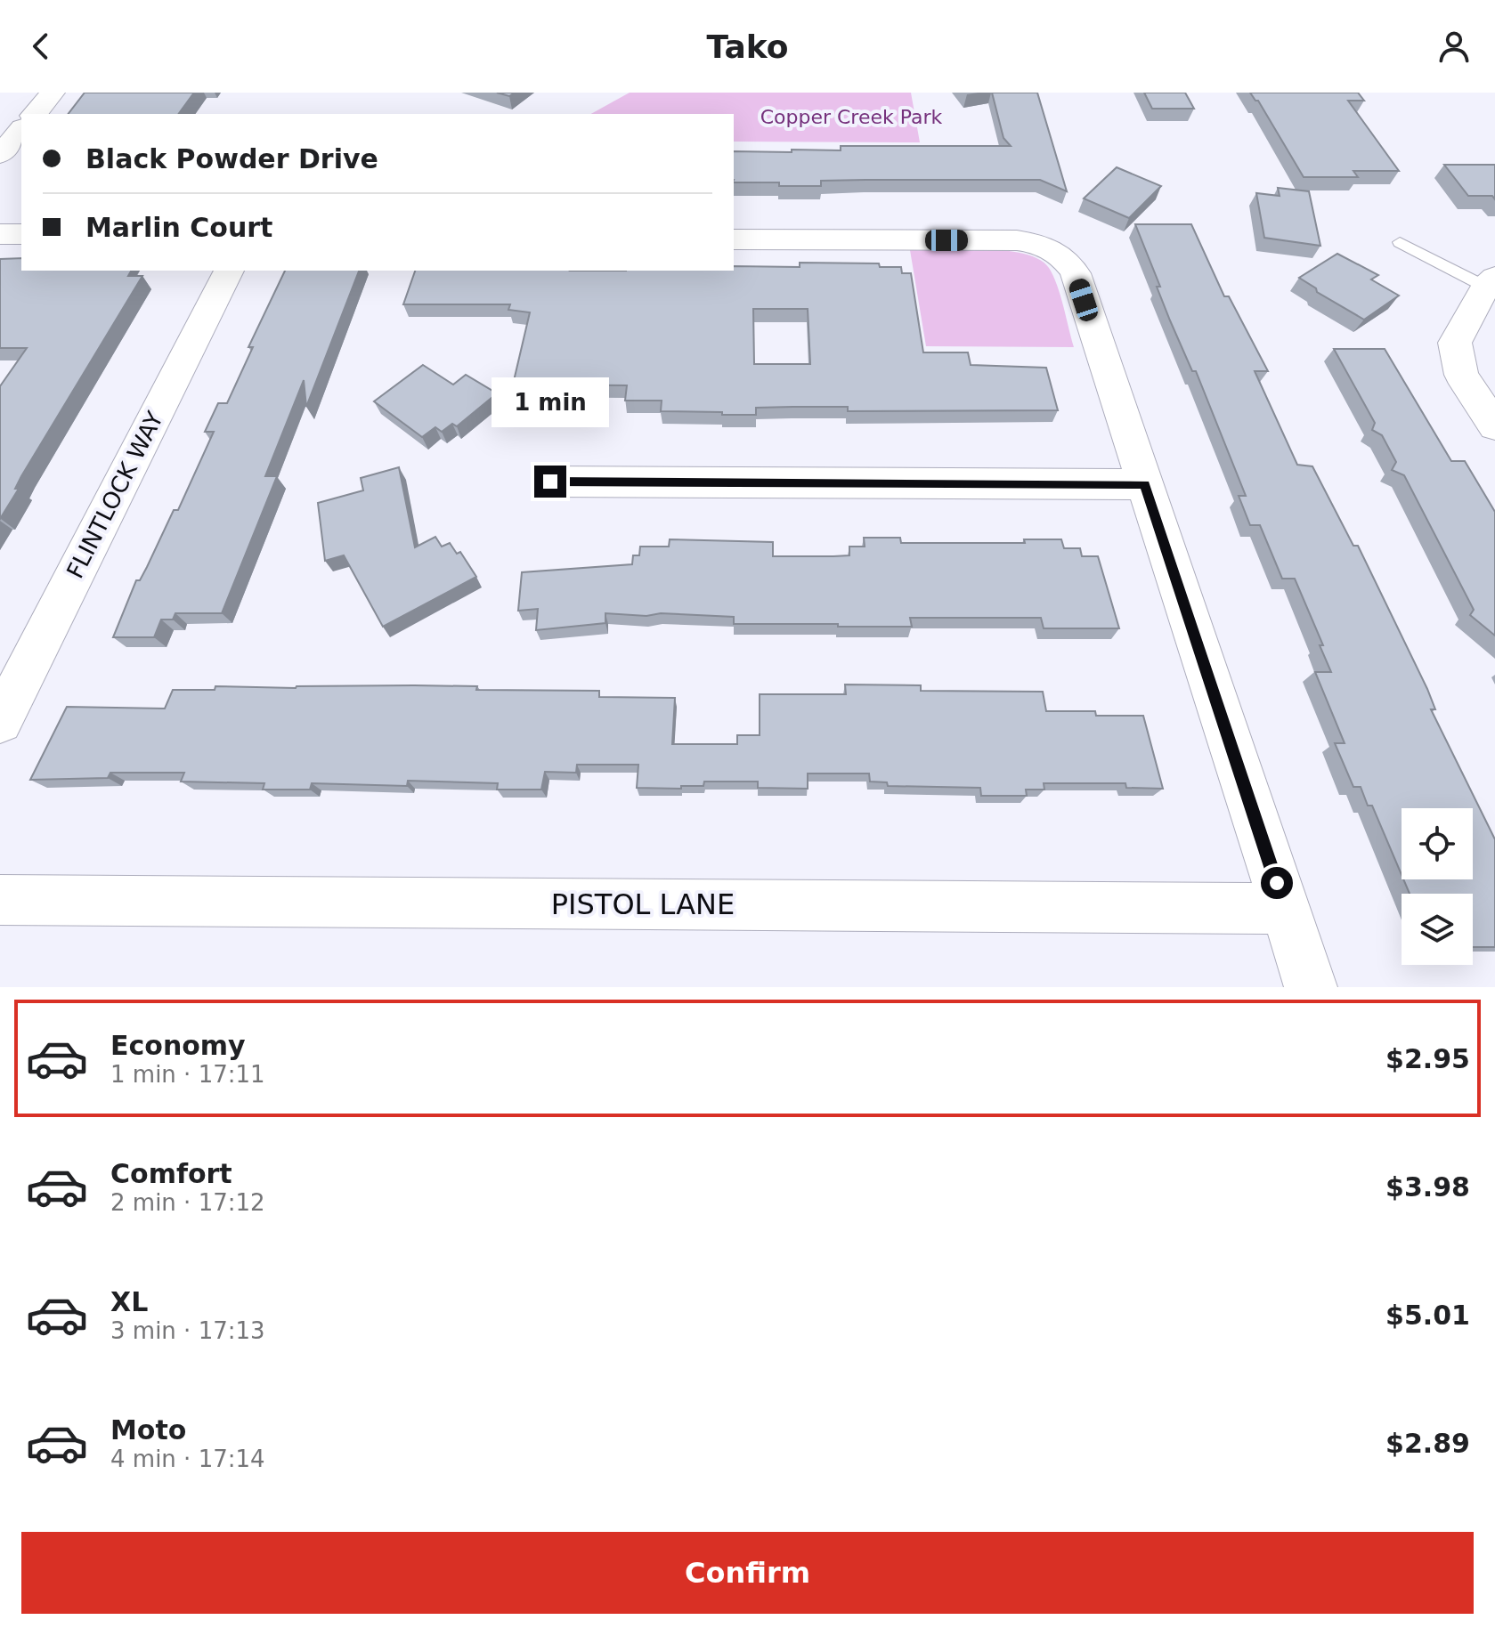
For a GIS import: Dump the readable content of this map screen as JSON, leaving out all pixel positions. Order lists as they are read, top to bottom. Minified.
{"streets":{"street":["FLINTLOCK WAY","PISTOL LANE"]},"parks":["Copper Creek Park"],"page":{"header":"Tako","banner":["Black Powder Drive","Marlin Court"],"bubble":"1 min","list":[{"name":"Economy","note":"1 min · 17:11","value":"$2.95"},{"name":"Comfort","note":"2 min · 17:12","value":"$3.98"},{"name":"XL","note":"3 min · 17:13","value":"$5.01"},{"name":"Moto","note":"4 min · 17:14","value":"$2.89"}],"buttons":"Confirm"}}
